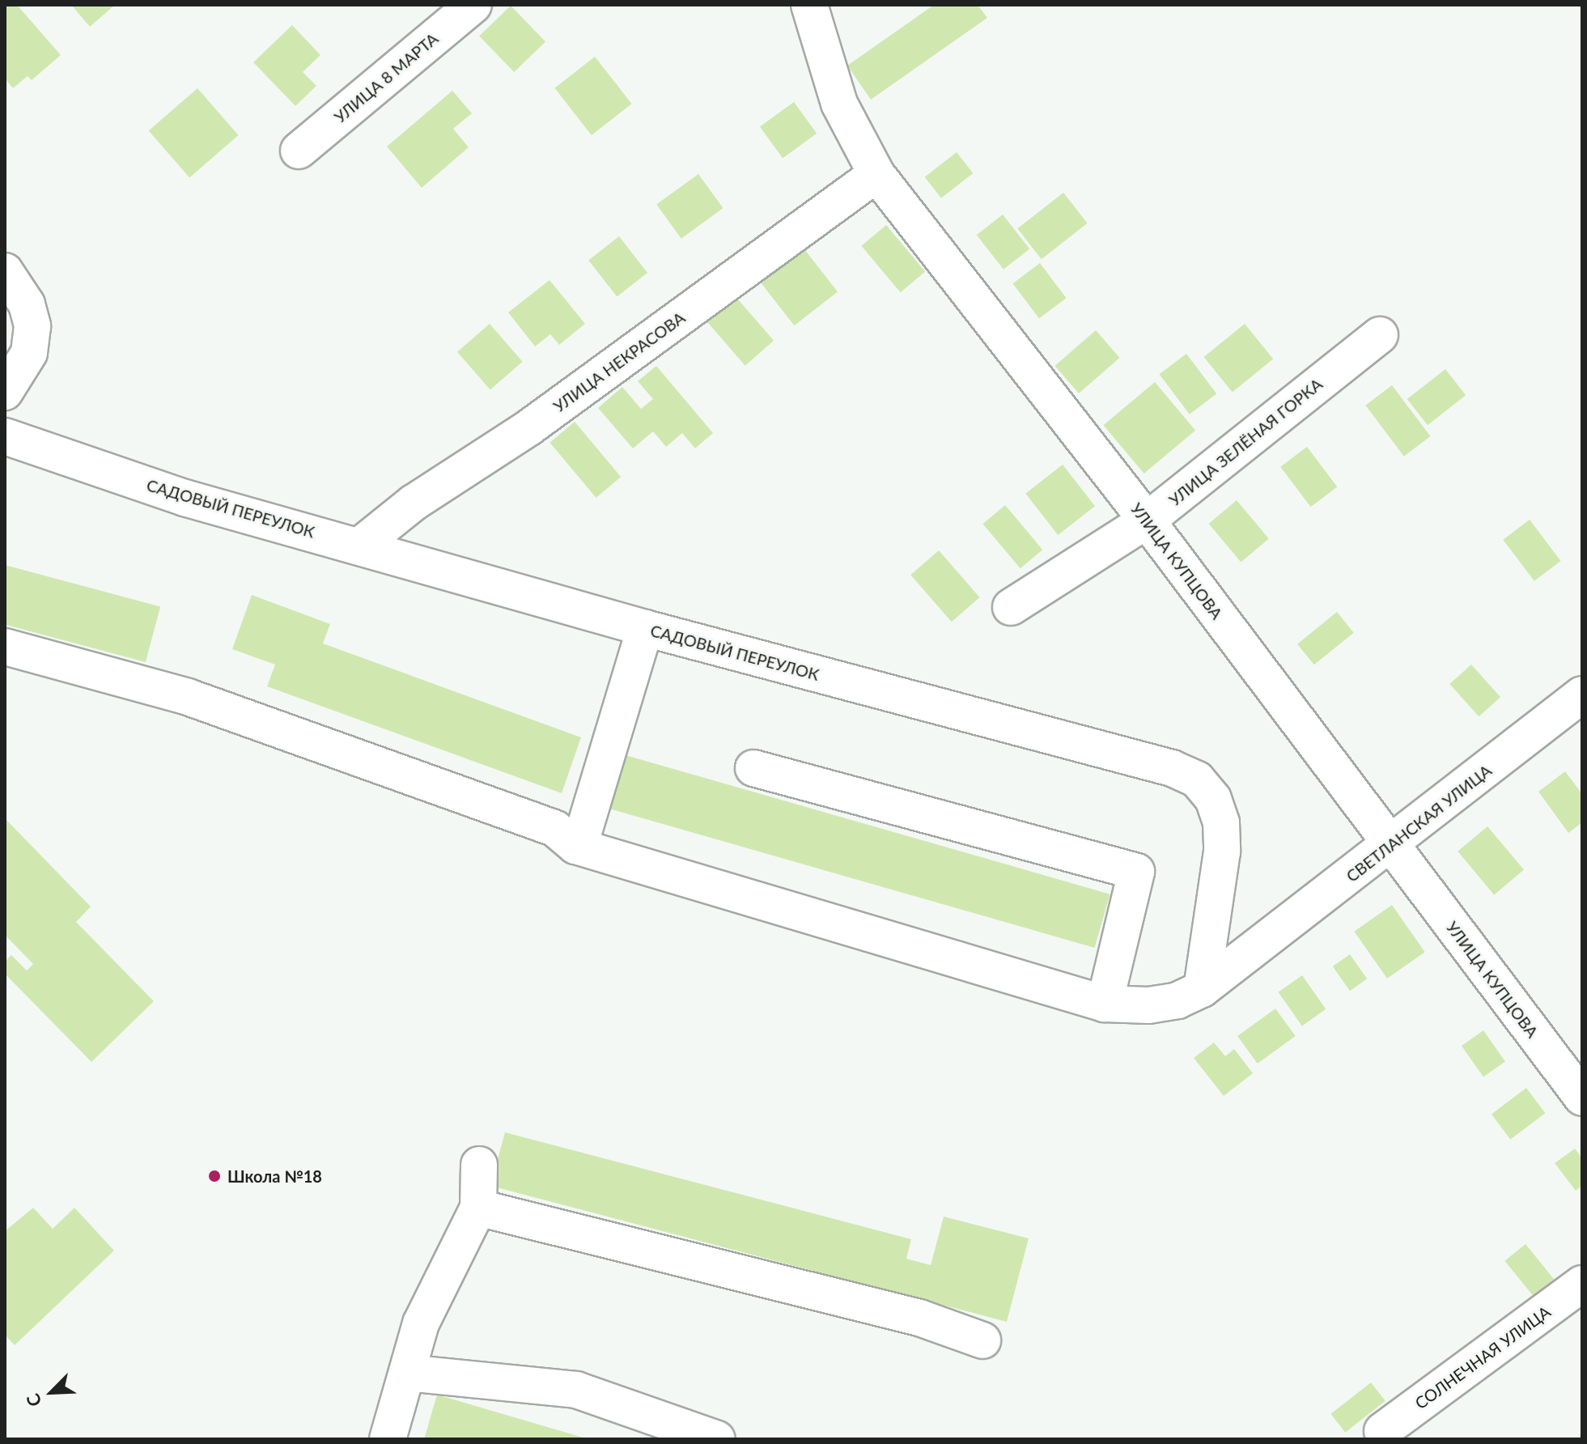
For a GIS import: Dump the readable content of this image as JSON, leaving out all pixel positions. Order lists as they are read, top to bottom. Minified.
{"streets":{"street":["УЛИЦА 8 МАРТА","УЛИЦА НЕКРАСОВА","УЛИЦА ЗЕЛЁНАЯ ГОРКА","САДОВЫЙ ПЕРЕУЛОК","УЛИЦА КУПЦОВА","СВЕТЛАНСКАЯ УЛИЦА","СОЛНЕЧНАЯ УЛИЦА"]},"crossings":[["УЛИЦА НЕКРАСОВА","САДОВЫЙ ПЕРЕУЛОК"],["УЛИЦА НЕКРАСОВА","УЛИЦА КУПЦОВА"],["УЛИЦА ЗЕЛЁНАЯ ГОРКА","УЛИЦА КУПЦОВА"],["САДОВЫЙ ПЕРЕУЛОК","СВЕТЛАНСКАЯ УЛИЦА"],["УЛИЦА КУПЦОВА","СВЕТЛАНСКАЯ УЛИЦА"]],"places":["Школа №18"],"north":"bottom left"}
